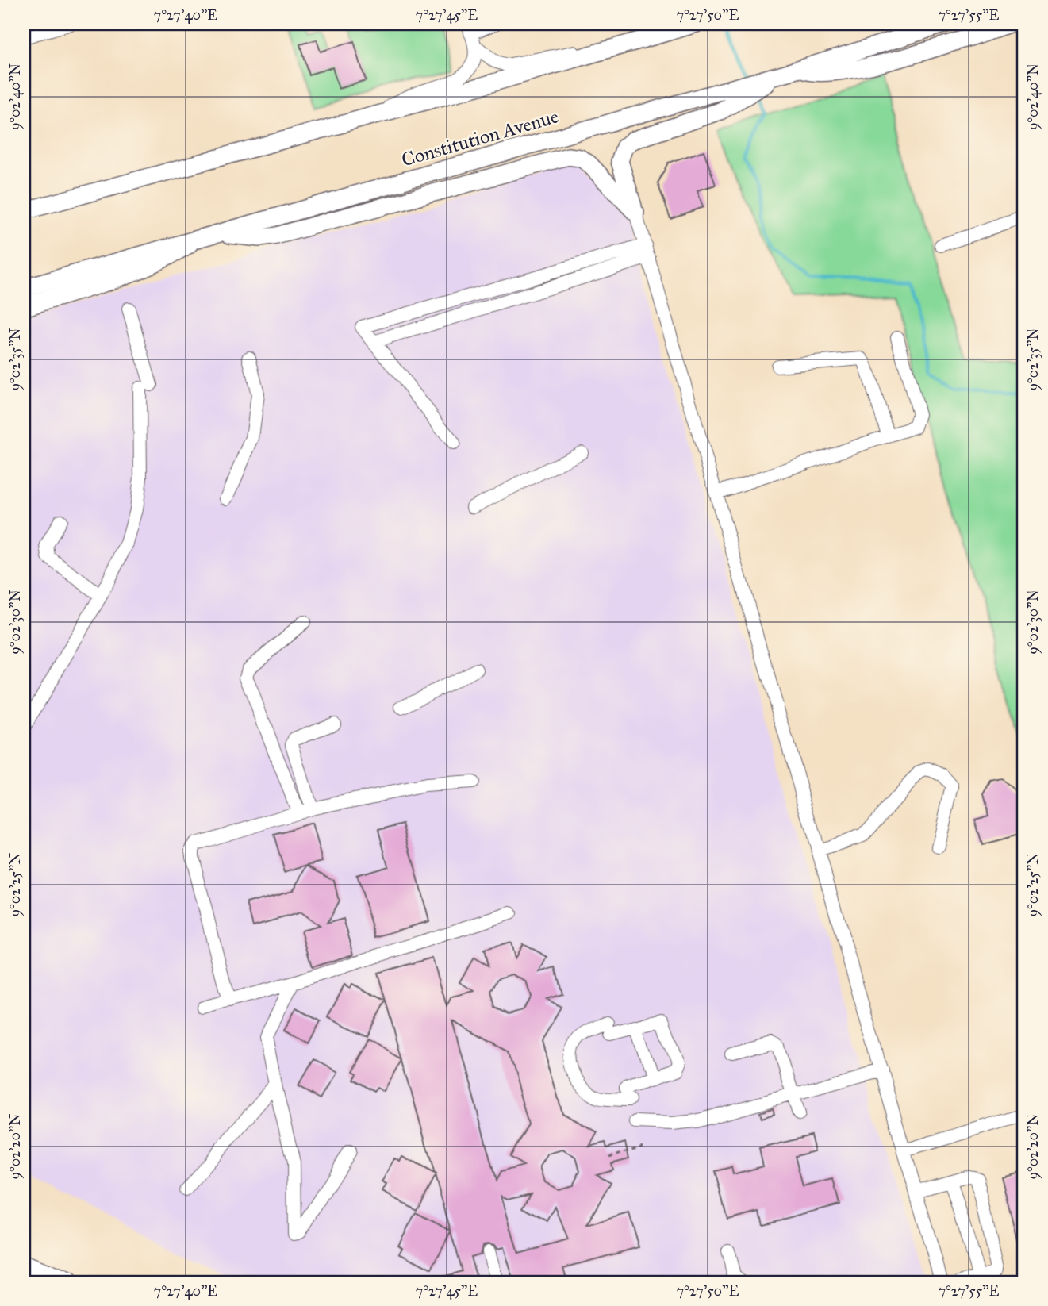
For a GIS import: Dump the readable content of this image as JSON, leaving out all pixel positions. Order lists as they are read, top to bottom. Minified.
{"streets":{"main road":["Constitution Avenue"]},"coordinates":["7°27'40\"E","7°27'45\"E","7°27'50\"E","7°27'55\"E","9°02'40\"N","9°02'35\"N","9°02'30\"N","9°02'25\"N","9°02'20\"N"]}
